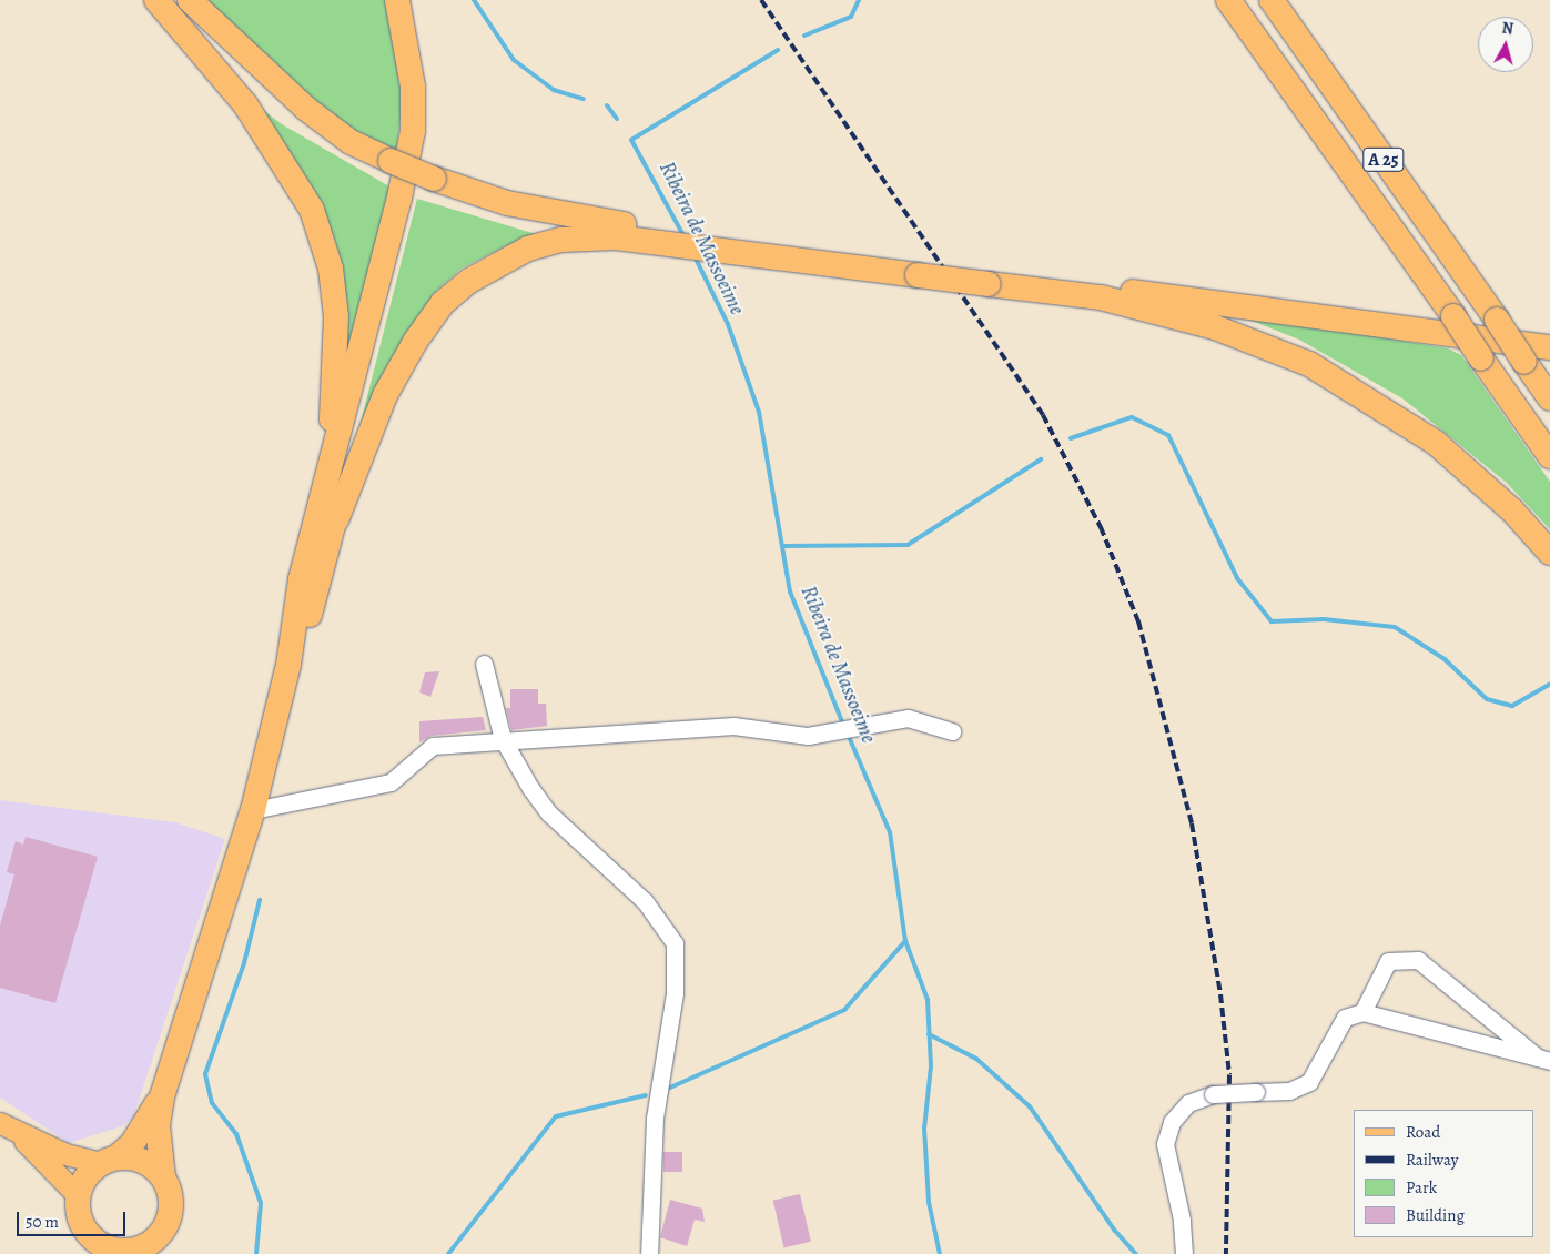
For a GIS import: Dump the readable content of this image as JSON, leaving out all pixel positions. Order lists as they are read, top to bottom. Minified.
{"streets":{"highway":["A 25"]},"water":["Ribeira de Massoeime"],"legend":["Road","Railway","Park","Building"],"scale_bar":"50 m","north":"top"}
